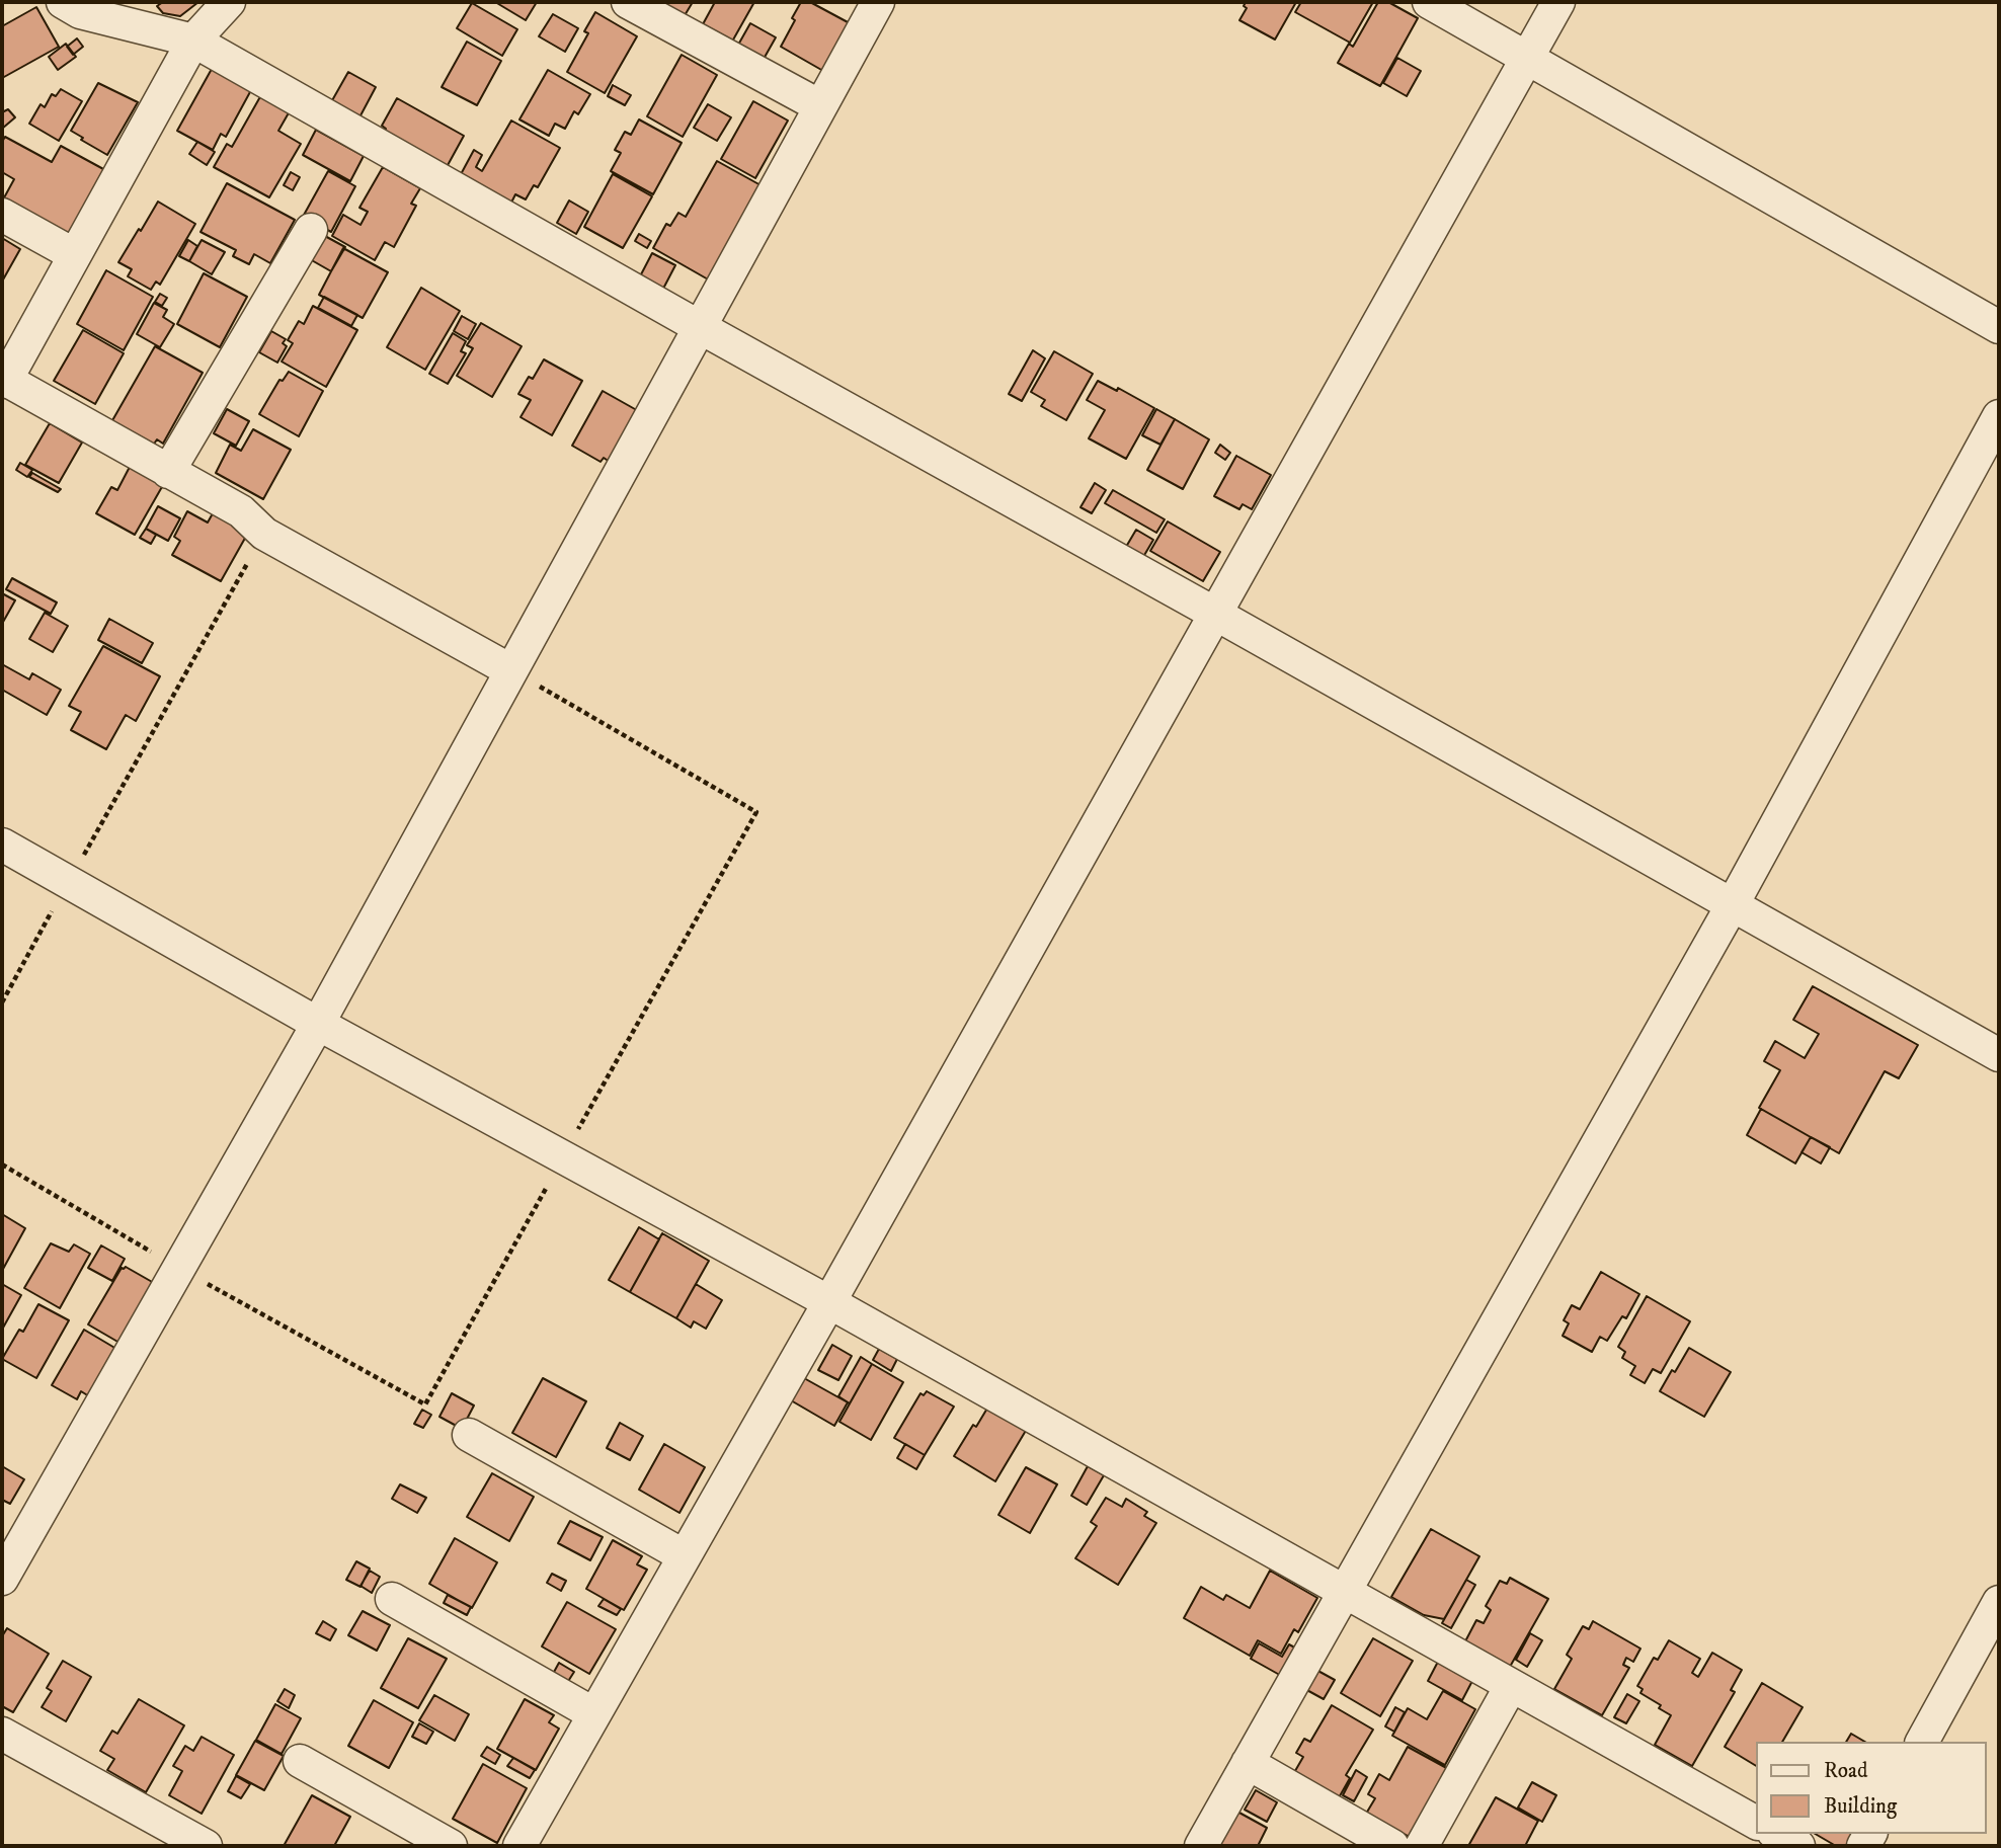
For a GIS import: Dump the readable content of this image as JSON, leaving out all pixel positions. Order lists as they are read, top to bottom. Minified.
{"legend":["Road","Building"]}
